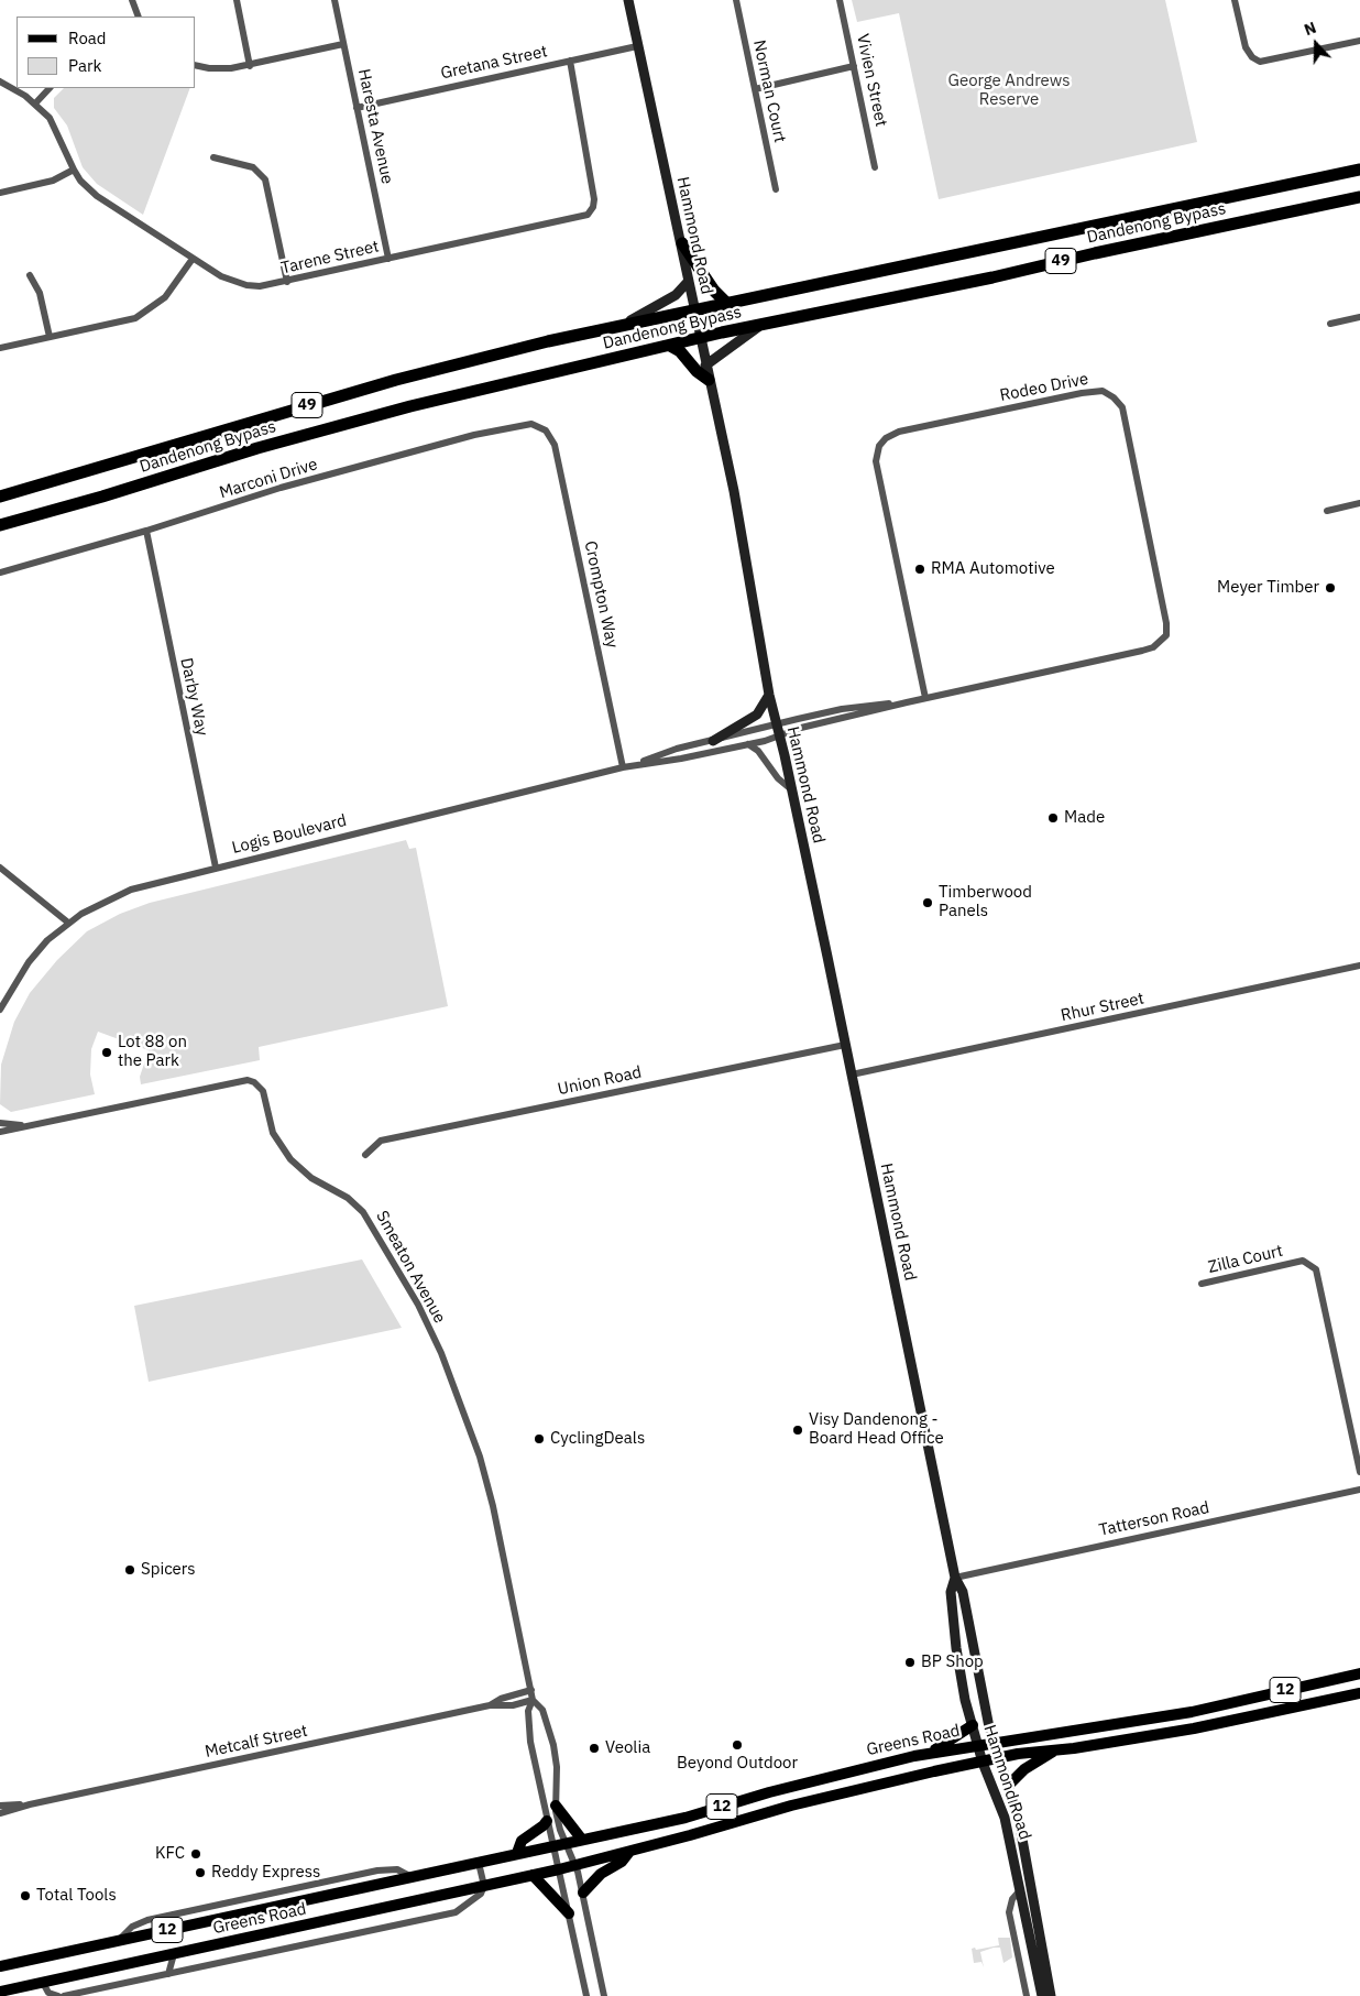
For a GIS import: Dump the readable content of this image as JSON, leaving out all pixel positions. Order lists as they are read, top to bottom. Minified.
{"streets":{"highway":["Dandenong Bypass","49"],"main road":["Hammond Road","12","Greens Road"],"street":["Gretana Street","Vivien Street","Norman Court","Haresta Avenue","Tarene Street","Rodeo Drive","Marconi Drive","Crompton Way","Darby Way","Logis Boulevard","Rhur Street","Union Road","Zilla Court","Smeaton Avenue","Tatterson Road","Metcalf Street"]},"crossings":[["Gretana Street","Haresta Avenue"],["Gretana Street","Hammond Road"],["Gretana Street","Tarene Street"],["Haresta Avenue","Tarene Street"],["Dandenong Bypass","Hammond Road"],["Hammond Road","Rodeo Drive"],["Hammond Road","Logis Boulevard"],["Hammond Road","Rhur Street"],["Hammond Road","Union Road"],["Hammond Road","Tatterson Road"],["Hammond Road","Greens Road"],["Rodeo Drive","Logis Boulevard"],["Marconi Drive","Crompton Way"],["Marconi Drive","Darby Way"],["Crompton Way","Logis Boulevard"],["Darby Way","Logis Boulevard"],["Smeaton Avenue","Greens Road"],["Smeaton Avenue","Metcalf Street"]],"parks":["George Andrews Reserve"],"places":["RMA Automotive","Meyer Timber","Made","Timberwood Panels","Lot 88 on the Park","Visy Dandenong - Board Head Office","CyclingDeals","Spicers","BP Shop","Beyond Outdoor","Veolia","KFC","Reddy Express","Total Tools"],"legend":["Road","Park"],"north":"top"}
